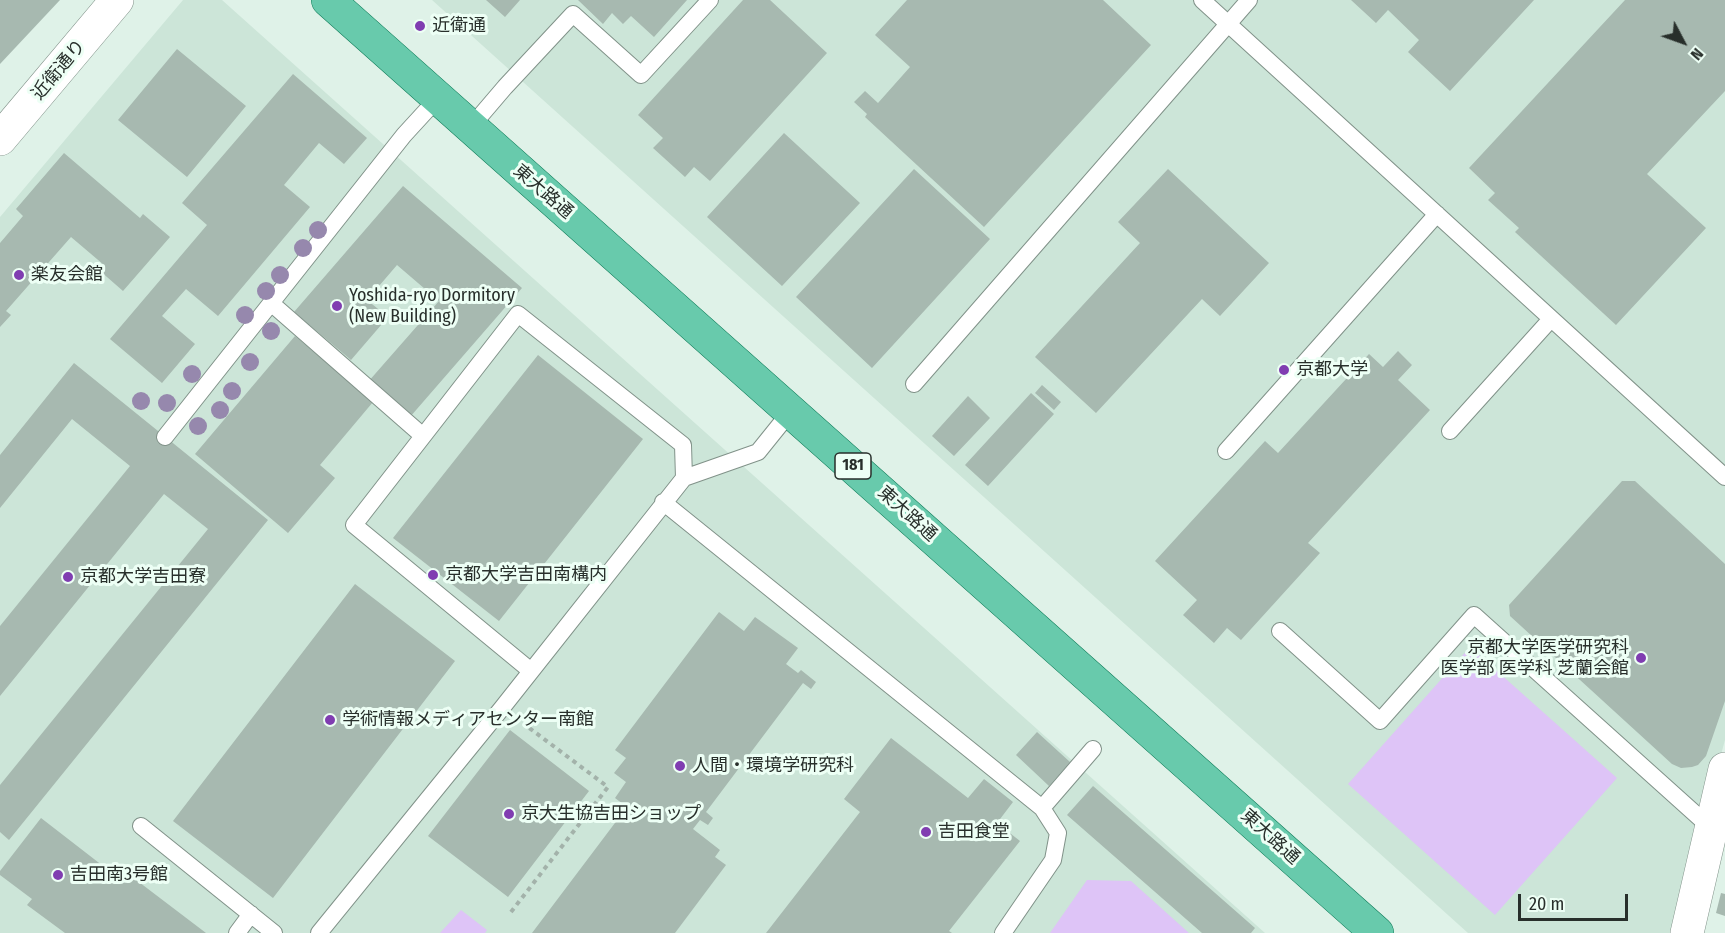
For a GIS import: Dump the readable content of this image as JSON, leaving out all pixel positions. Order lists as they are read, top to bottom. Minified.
{"streets":{"main road":["東大路通","181"],"street":["近衛通り"]},"places":["近衛通","楽友会館","Yoshida-ryo Dormitory (New Building)","京都大学","京都大学吉田南構内","京都大学吉田寮","京都大学医学研究科 医学部 医学科 芝蘭会館","学術情報メディアセンター南館","人間・環境学研究科","京大生協吉田ショップ","吉田食堂","吉田南3号館"],"scale_bar":"20 m","north":"bottom right"}
